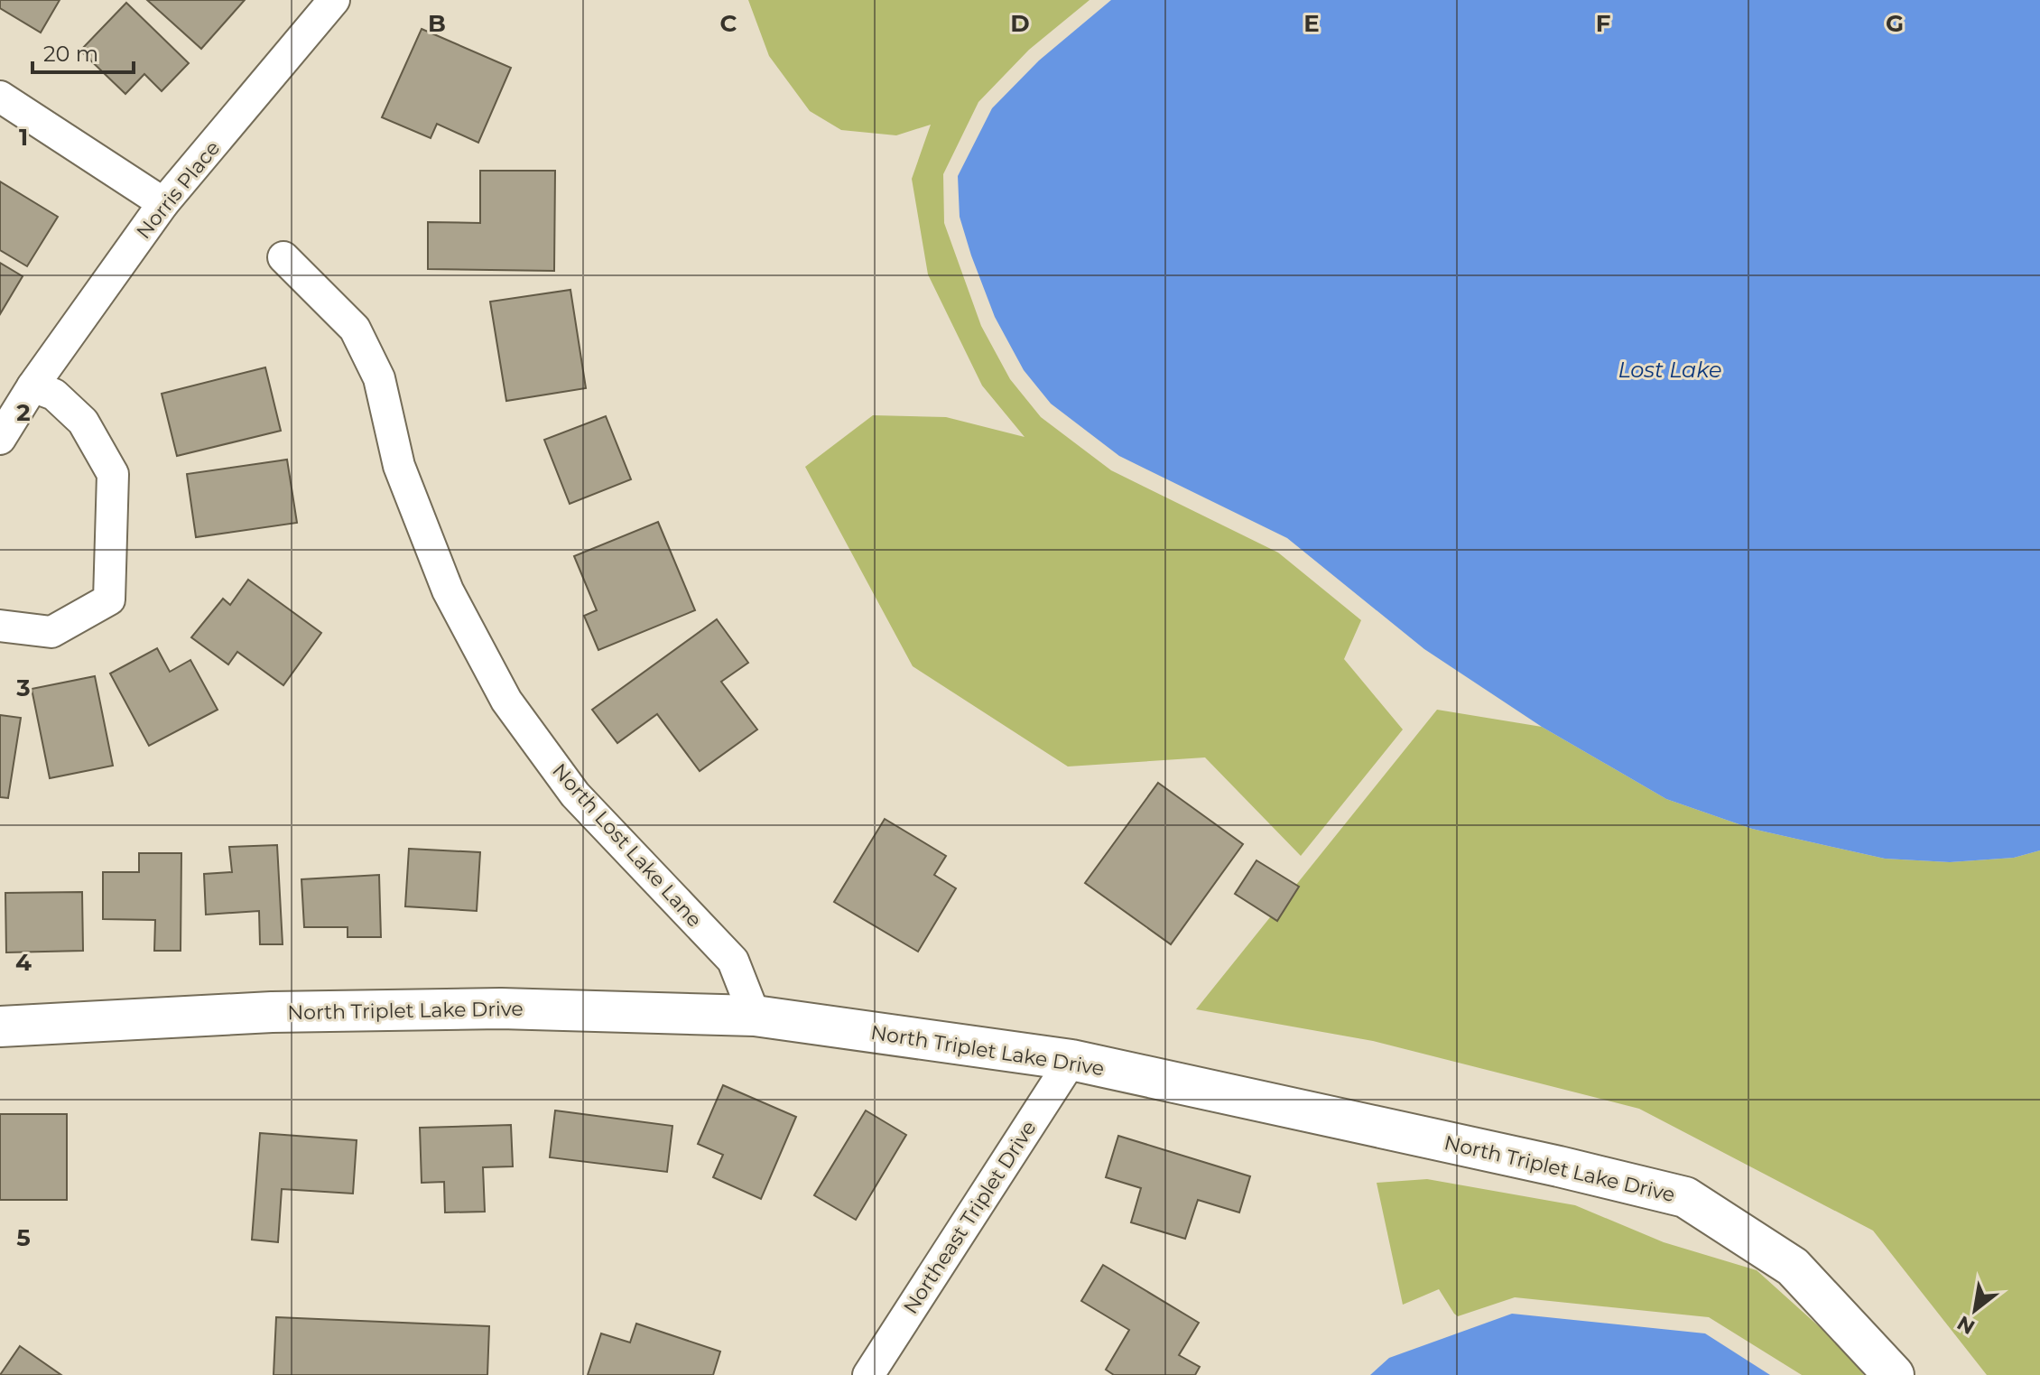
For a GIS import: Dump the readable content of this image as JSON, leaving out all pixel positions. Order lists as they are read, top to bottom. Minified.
{"streets":{"street":["Norris Place","North Lost Lake Lane","North Triplet Lake Drive","Northeast Triplet Drive"]},"crossings":[["North Lost Lake Lane","North Triplet Lake Drive"],["North Triplet Lake Drive","Northeast Triplet Drive"]],"water":["Lost Lake"],"scale_bar":"20 m","north":"bottom left","grid":{"columns":["B","C","D","E","F","G"],"rows":["1","2","3","4","5"]}}
